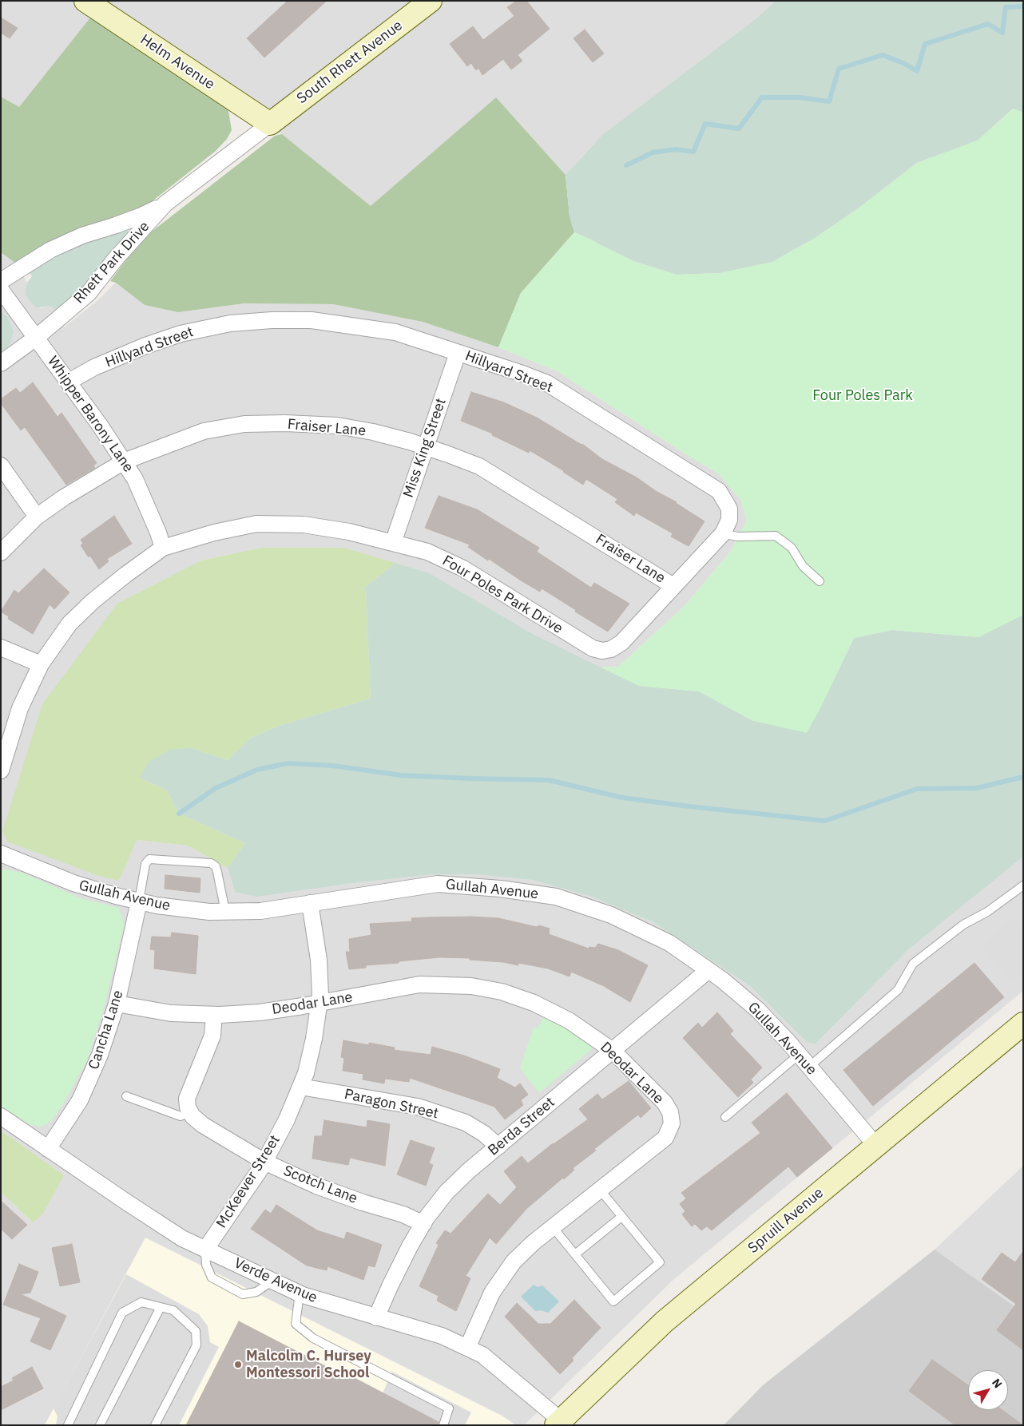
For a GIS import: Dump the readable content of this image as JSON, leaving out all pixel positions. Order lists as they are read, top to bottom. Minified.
{"streets":{"street":["Helm Avenue","South Rhett Avenue","Rhett Park Drive","Hillyard Street","Whipper Barony Lane","Fraiser Lane","Miss King Street","Four Poles Park Drive","Gullah Avenue","Deodar Lane","Cancha Lane","Paragon Street","Berda Street","McKeever Street","Scotch Lane","Spruill Avenue","Verde Avenue"]},"crossings":[["Helm Avenue","South Rhett Avenue"],["Helm Avenue","Rhett Park Drive"],["South Rhett Avenue","Rhett Park Drive"],["Rhett Park Drive","Whipper Barony Lane"],["Hillyard Street","Whipper Barony Lane"],["Hillyard Street","Fraiser Lane"],["Hillyard Street","Miss King Street"],["Hillyard Street","Four Poles Park Drive"],["Whipper Barony Lane","Fraiser Lane"],["Whipper Barony Lane","Four Poles Park Drive"],["Fraiser Lane","Miss King Street"],["Miss King Street","Four Poles Park Drive"],["Gullah Avenue","Cancha Lane"],["Gullah Avenue","Berda Street"],["Gullah Avenue","McKeever Street"],["Gullah Avenue","Spruill Avenue"],["Deodar Lane","Cancha Lane"],["Deodar Lane","Berda Street"],["Deodar Lane","McKeever Street"],["Deodar Lane","Verde Avenue"],["Cancha Lane","Verde Avenue"],["Paragon Street","Berda Street"],["Paragon Street","McKeever Street"],["Berda Street","Scotch Lane"],["Berda Street","Verde Avenue"],["McKeever Street","Scotch Lane"],["McKeever Street","Verde Avenue"],["Spruill Avenue","Verde Avenue"]],"parks":["Four Poles Park"],"places":["Malcolm C. Hursey Montessori School"],"north":"top right"}
